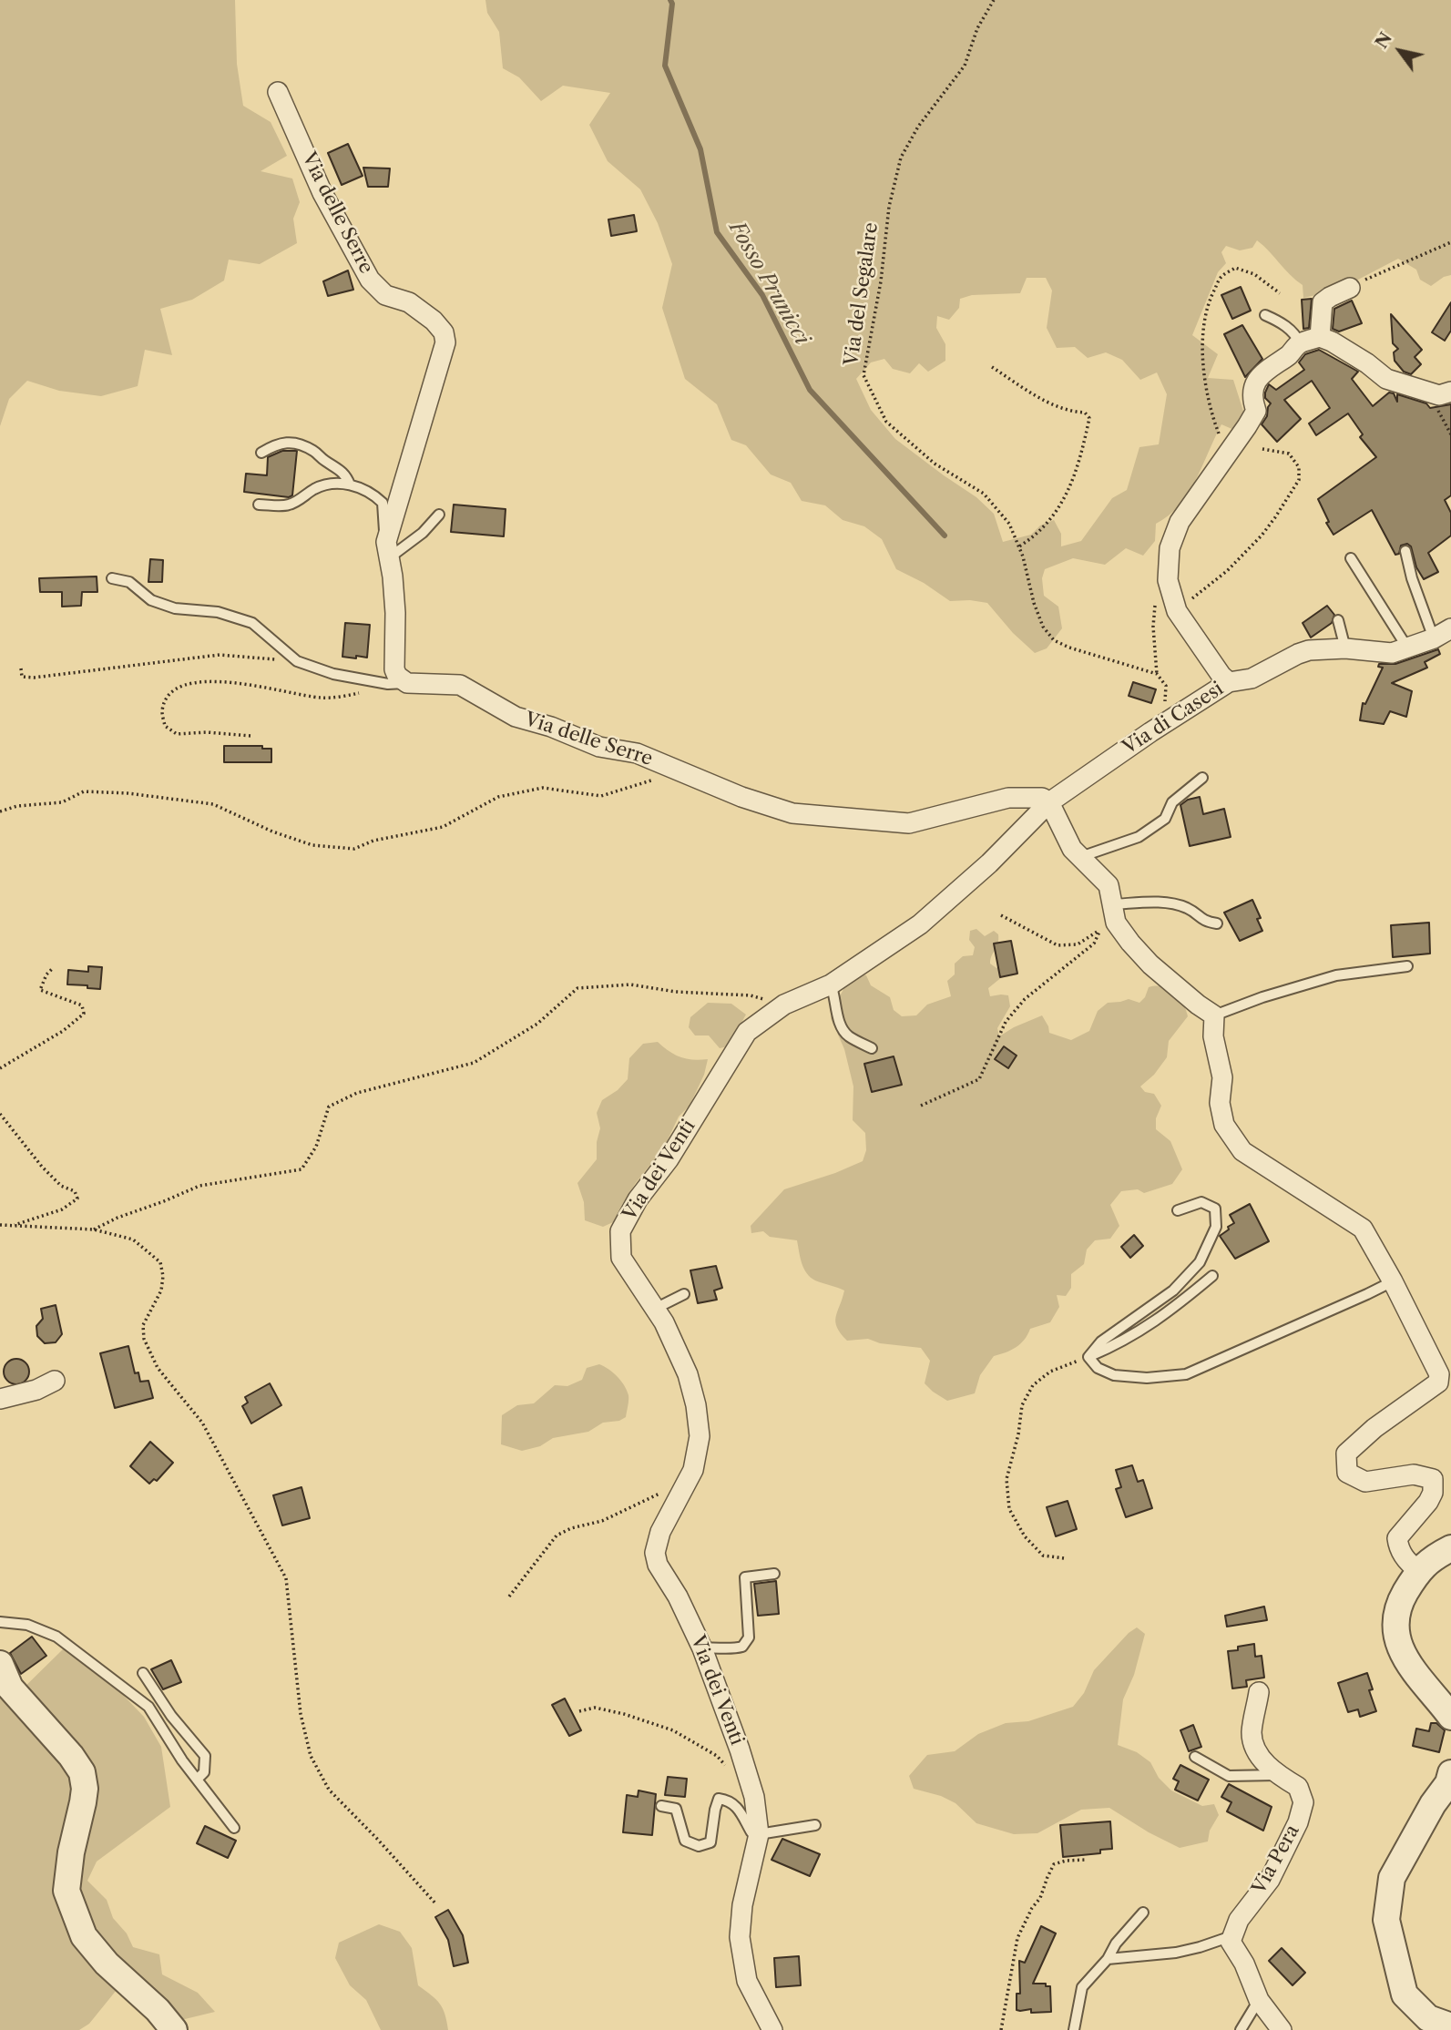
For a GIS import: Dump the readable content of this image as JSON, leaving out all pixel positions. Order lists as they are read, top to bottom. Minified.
{"streets":{"street":["Via delle Serre","Via di Casesi","Via dei Venti","Via Pera"],"path":["Via del Segalare"]},"crossings":[["Via delle Serre","Via di Casesi"],["Via delle Serre","Via dei Venti"],["Via del Segalare","Via di Casesi"],["Via di Casesi","Via dei Venti"]],"water":["Fosso Prunicci"],"north":"top left"}
